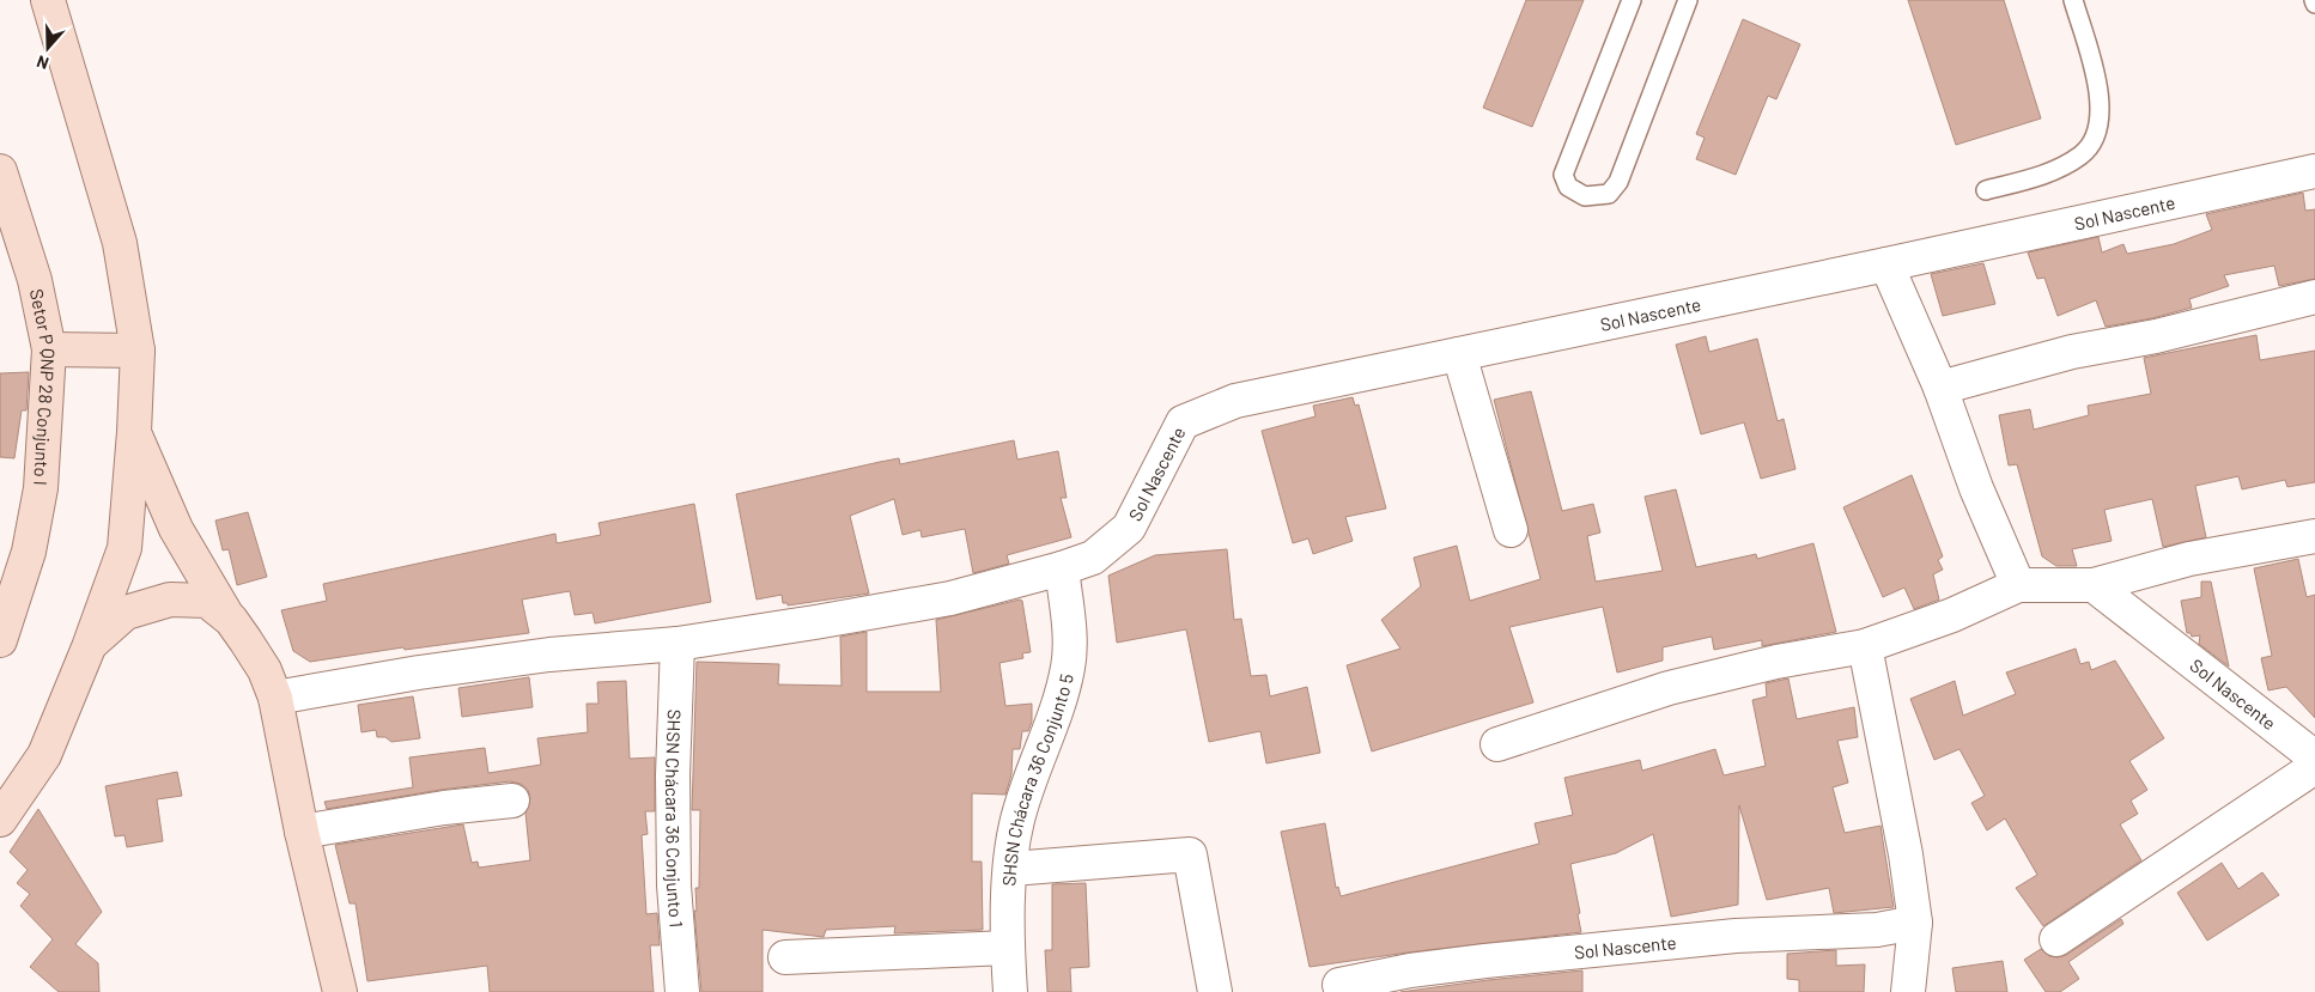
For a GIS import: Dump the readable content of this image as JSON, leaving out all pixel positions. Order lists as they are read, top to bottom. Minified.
{"streets":{"street":["Sol Nascente","Setor P QNP 28 Conjunto I","SHSN Chácara 36 Conjunto 5","SHSN Chácara 36 Conjunto 1"]},"crossings":[["Sol Nascente","SHSN Chácara 36 Conjunto 5"],["Sol Nascente","SHSN Chácara 36 Conjunto 1"]],"north":"bottom"}
